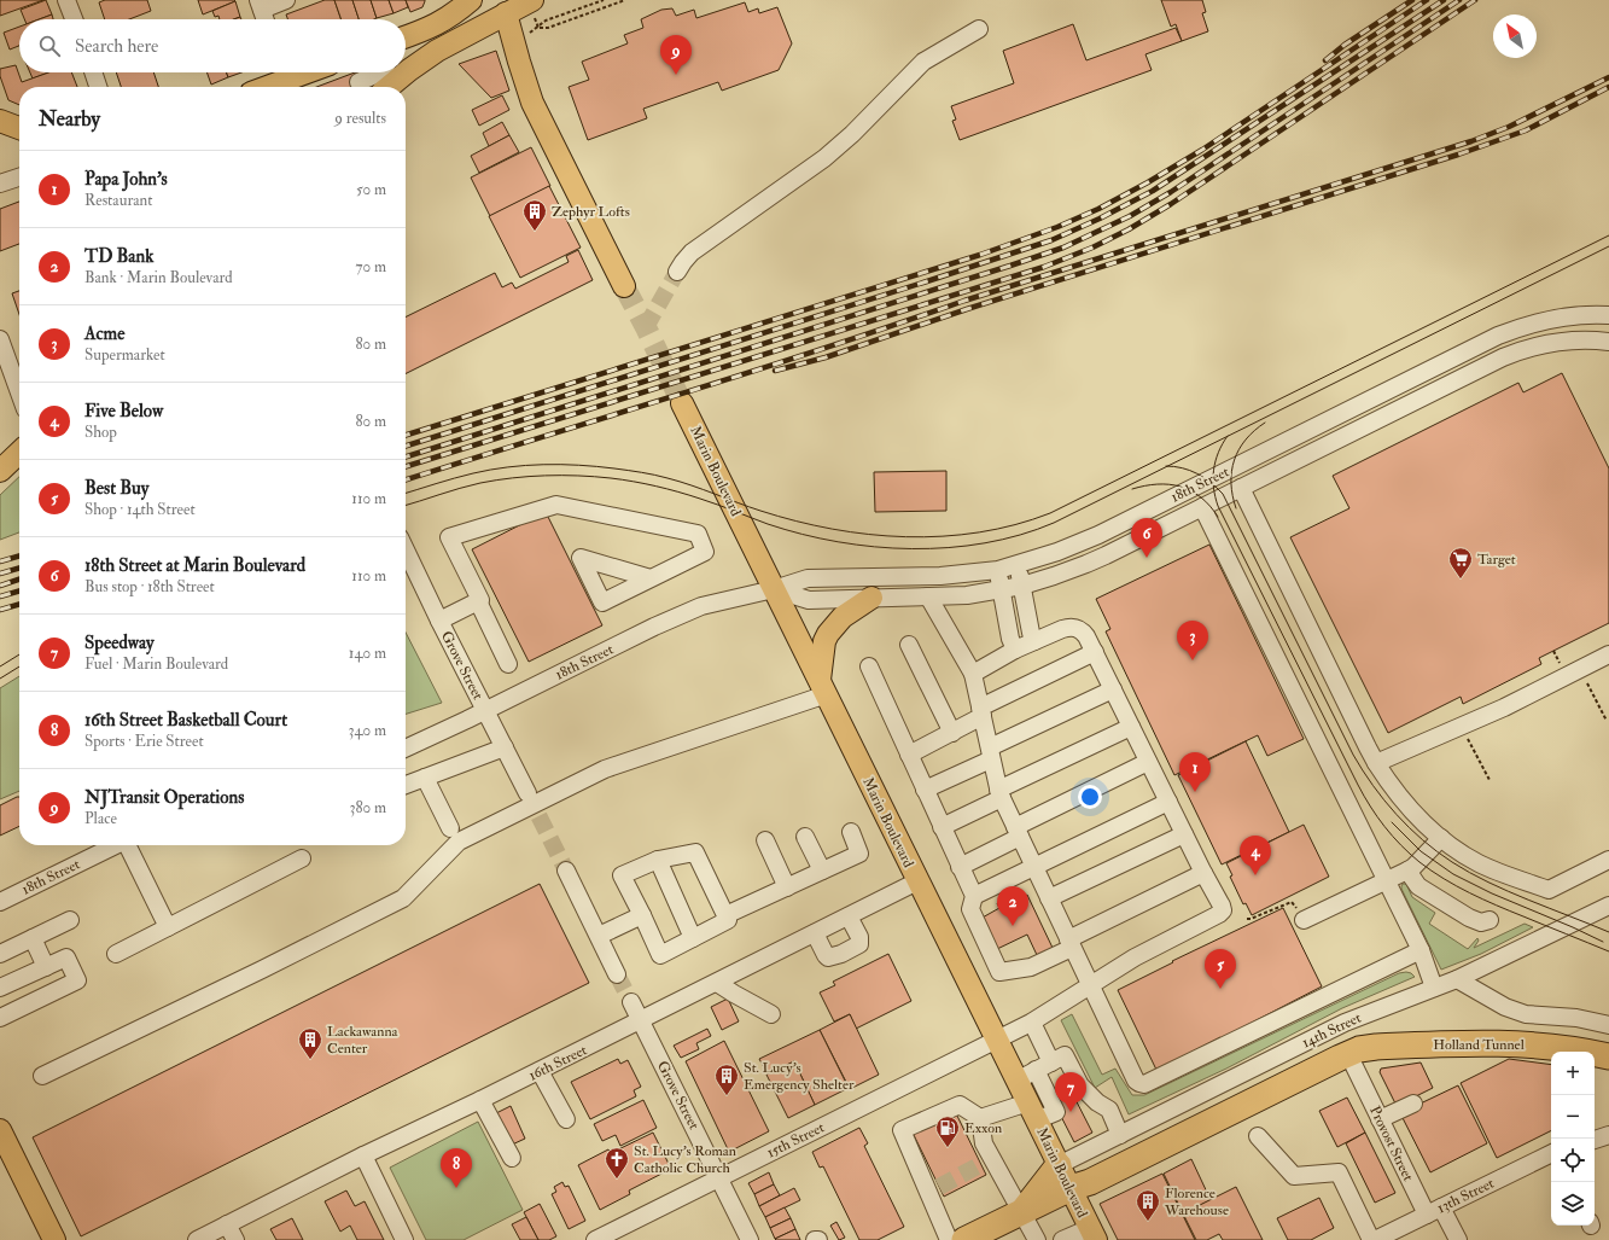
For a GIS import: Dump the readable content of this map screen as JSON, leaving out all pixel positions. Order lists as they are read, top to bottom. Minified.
{"streets":{"highway":["14th Street","Holland Tunnel"],"main road":["Marin Boulevard"],"street":["18th Street","Grove Street","16th Street","15th Street","Provost Street","13th Street"]},"crossings":[["Marin Boulevard","18th Street"],["Marin Boulevard","14th Street"],["Marin Boulevard","16th Street"],["Marin Boulevard","15th Street"],["18th Street","Grove Street"],["Grove Street","16th Street"],["Grove Street","15th Street"],["14th Street","Holland Tunnel"],["14th Street","Provost Street"],["Holland Tunnel","Provost Street"],["Provost Street","13th Street"]],"places":{"building":["Zephyr Lofts","Lackawanna Center","St. Lucy's Emergency Shelter","Florence Warehouse"],"supermarket":["Target"],"fuel station":["Exxon"],"church":["St. Lucy's Roman Catholic Church"]},"north":"top left","page":{"search":"Search here","pins":["9","6","3","1","4","2","5","7","8"],"heading":["Nearby","9 results"],"list":[{"mark":"1","name":"Papa John's","note":"Restaurant","value":"50 m"},{"mark":"2","name":"TD Bank","note":"Bank · Marin Boulevard","value":"70 m"},{"mark":"3","name":"Acme","note":"Supermarket","value":"80 m"},{"mark":"4","name":"Five Below","note":"Shop","value":"80 m"},{"mark":"5","name":"Best Buy","note":"Shop · 14th Street","value":"110 m"},{"mark":"6","name":"18th Street at Marin Boulevard","note":"Bus stop · 18th Street","value":"110 m"},{"mark":"7","name":"Speedway","note":"Fuel · Marin Boulevard","value":"140 m"},{"mark":"8","name":"16th Street Basketball Court","note":"Sports · Erie Street","value":"340 m"},{"mark":"9","name":"NJTransit Operations","note":"Place","value":"380 m"}],"map_buttons":["+","−"]}}
